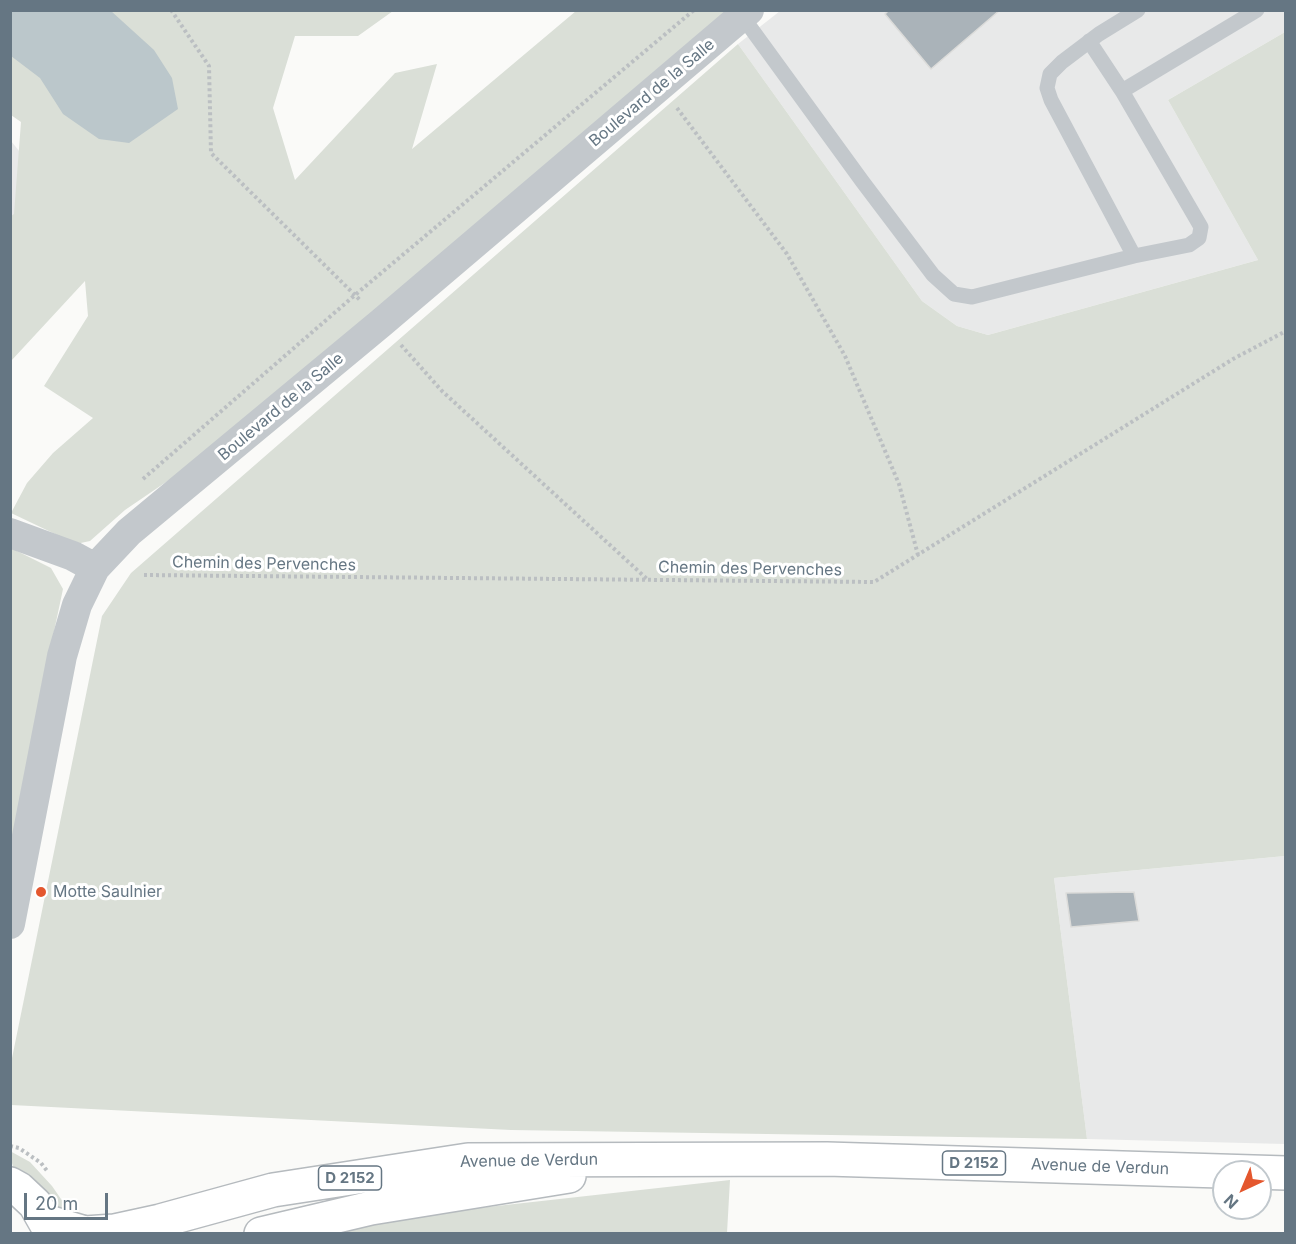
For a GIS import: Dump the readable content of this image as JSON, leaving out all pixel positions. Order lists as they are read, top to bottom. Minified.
{"streets":{"main road":["Avenue de Verdun","D 2152"],"street":["Boulevard de la Salle"],"path":["Chemin des Pervenches"]},"places":["Motte Saulnier"],"scale_bar":"20 m","north":"bottom left"}
